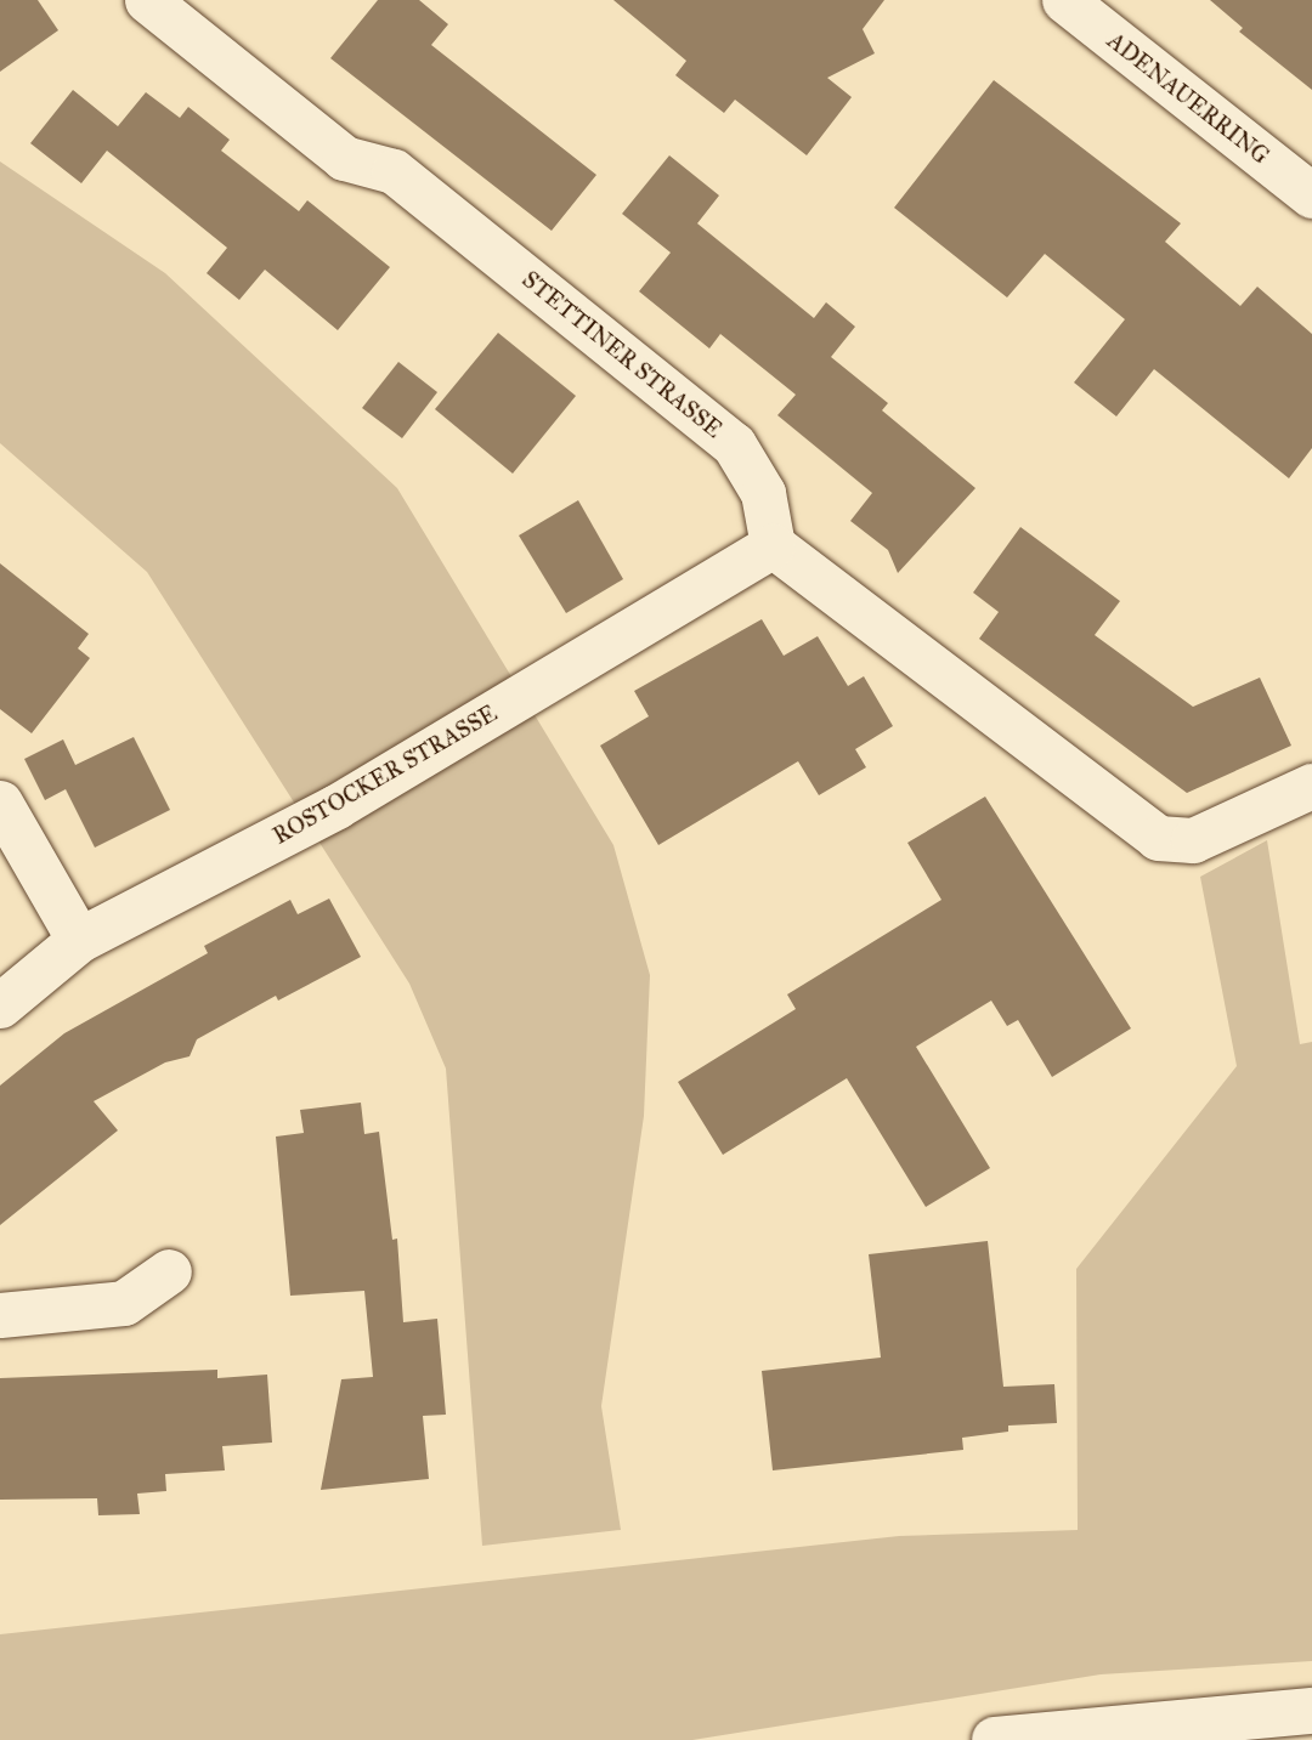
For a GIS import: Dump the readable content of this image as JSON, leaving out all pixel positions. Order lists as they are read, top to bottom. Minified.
{"streets":{"street":["ADENAUERRING","STETTINER STRASSE","ROSTOCKER STRASSE"]},"crossings":[["STETTINER STRASSE","ROSTOCKER STRASSE"]]}
